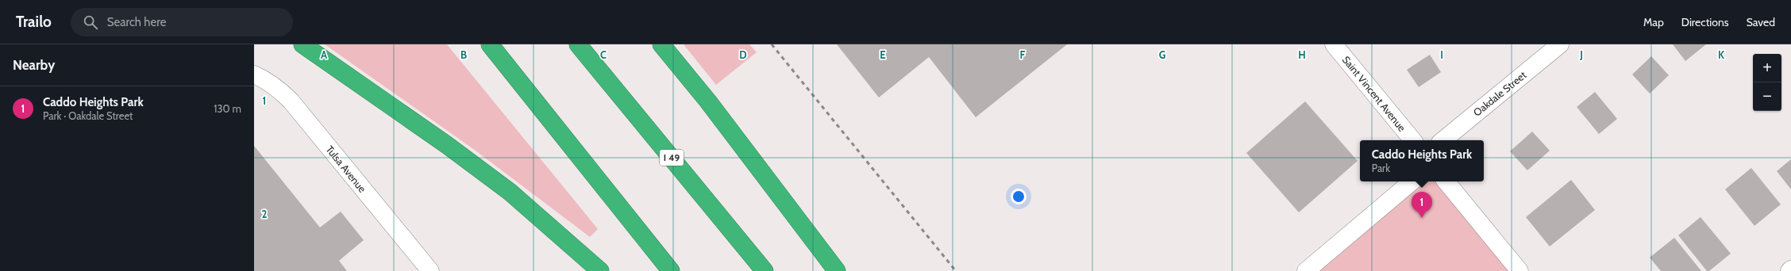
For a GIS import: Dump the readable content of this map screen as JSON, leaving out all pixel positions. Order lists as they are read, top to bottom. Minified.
{"streets":{"highway":["I 49"],"street":["Saint Vincent Avenue","Oakdale Street","Tulsa Avenue"]},"page":{"header":"Trailo","search":"Search here","nav":["Map","Directions","Saved"],"heading":"Nearby","map_buttons":["+","−"],"list":[{"mark":"1","name":"Caddo Heights Park","note":"Park · Oakdale Street","value":"130 m"}],"popup":["Caddo Heights Park","Park"],"pins":"1"},"grid":{"columns":["A","B","C","D","E","F","G","H","I","J","K"],"rows":["1","2"]}}
